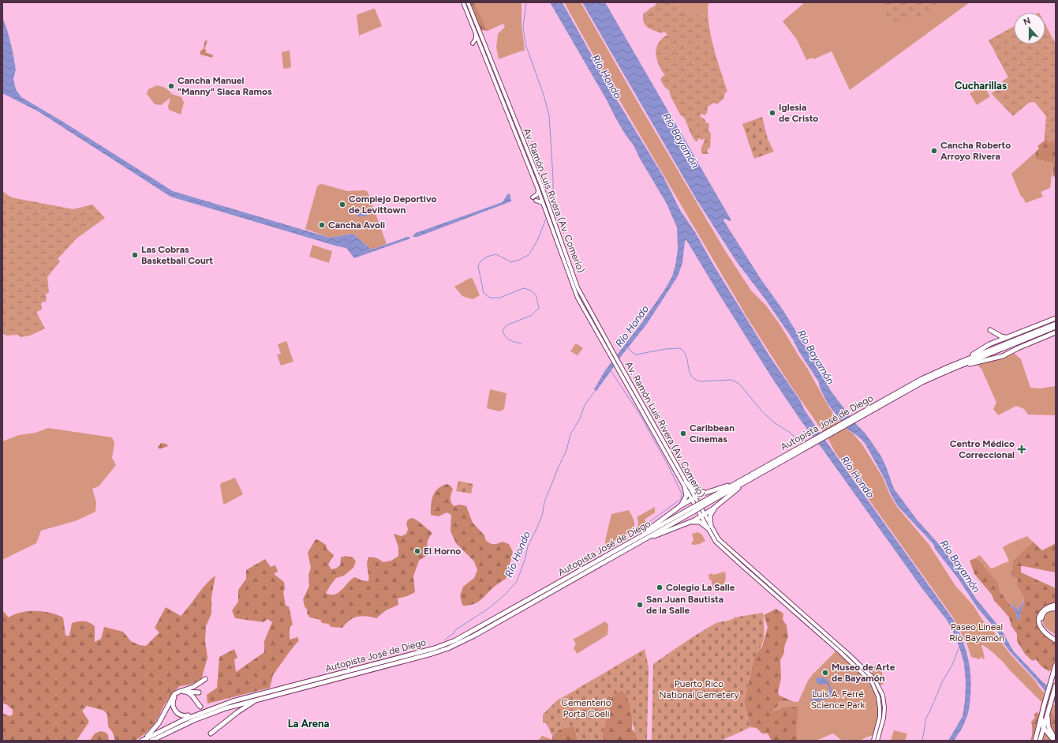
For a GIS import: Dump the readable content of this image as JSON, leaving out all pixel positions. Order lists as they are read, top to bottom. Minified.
{"streets":{"highway":["Autopista José de Diego"],"main road":["Av. Ramón Luis Rivera (Av. Comerío)"]},"districts":["Cucharillas","La Arena"],"water":["Río Hondo","Río Bayamón"],"parks":["Paseo Lineal Río Bayamón","Puerto Rico National Cemetery","Luis A. Ferré Science Park","Cementerio Porta Coeli"],"places":{"other":["Cancha Manuel \"Manny\" Siaca Ramos","Iglesia de Cristo","Cancha Roberto Arroyo Rivera","Complejo Deportivo de Levittown","Cancha Avoli","Las Cobras Basketball Court","Caribbean Cinemas","El Horno","Colegio La Salle","San Juan Bautista de la Salle","Museo de Arte de Bayamón"],"health":["Centro Médico Correccional"]},"north":"top"}
